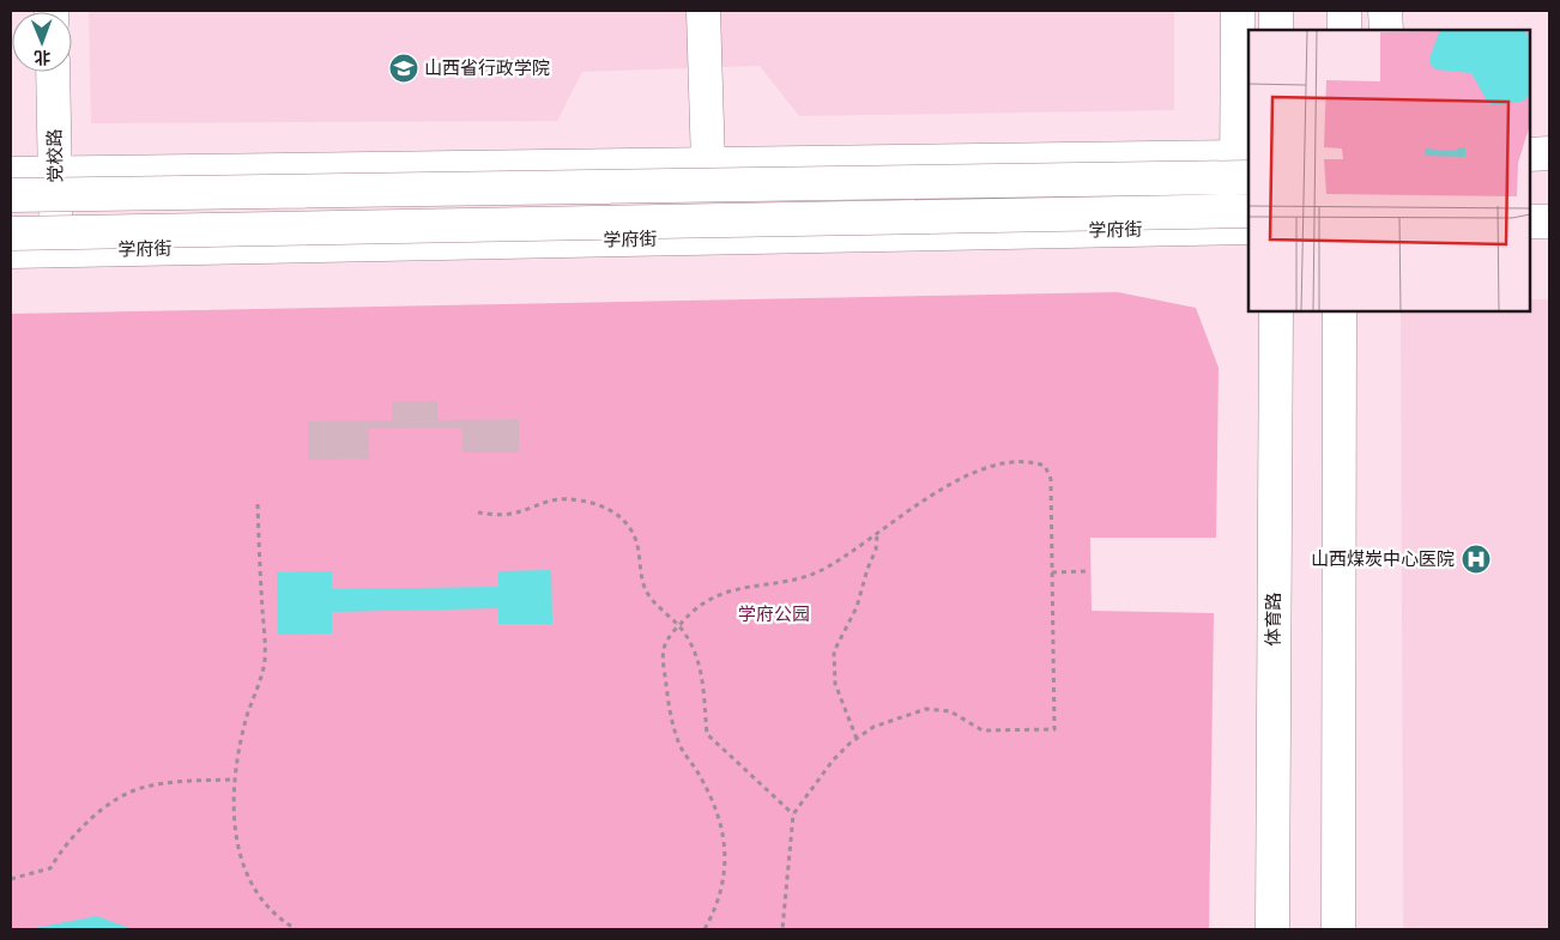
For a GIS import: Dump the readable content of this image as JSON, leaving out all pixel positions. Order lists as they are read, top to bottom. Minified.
{"streets":{"main road":["党校路","学府街","体育路"]},"crossings":[["党校路","学府街"]],"parks":["学府公园"],"places":{"school or university":["山西省行政学院"],"hospital":["山西煤炭中心医院"]},"north":"bottom"}
